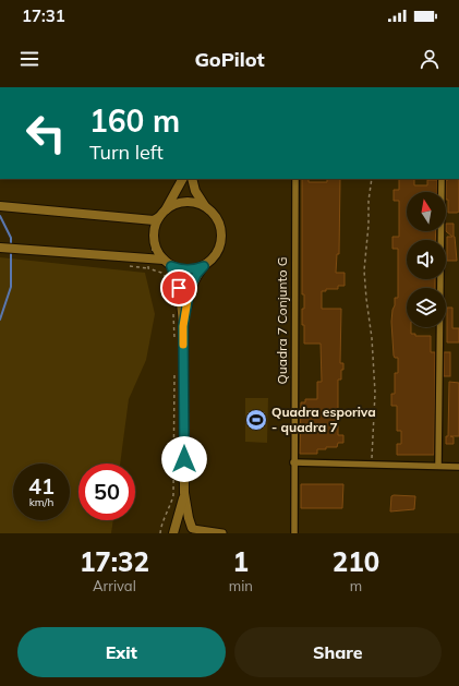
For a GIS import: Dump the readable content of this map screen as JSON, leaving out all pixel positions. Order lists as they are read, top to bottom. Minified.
{"streets":{"street":["Quadra 7 Conjunto G"]},"places":{"sports":["Quadra esporiva - quadra 7"]},"north":"top","page":{"status":"17:31","header":"GoPilot","turn":["160 m","Turn left"],"speed":"41 km/h","limit":"50","eta":["17:32","Arrival","1","min","210","m"],"buttons":["Exit","Share"]}}
